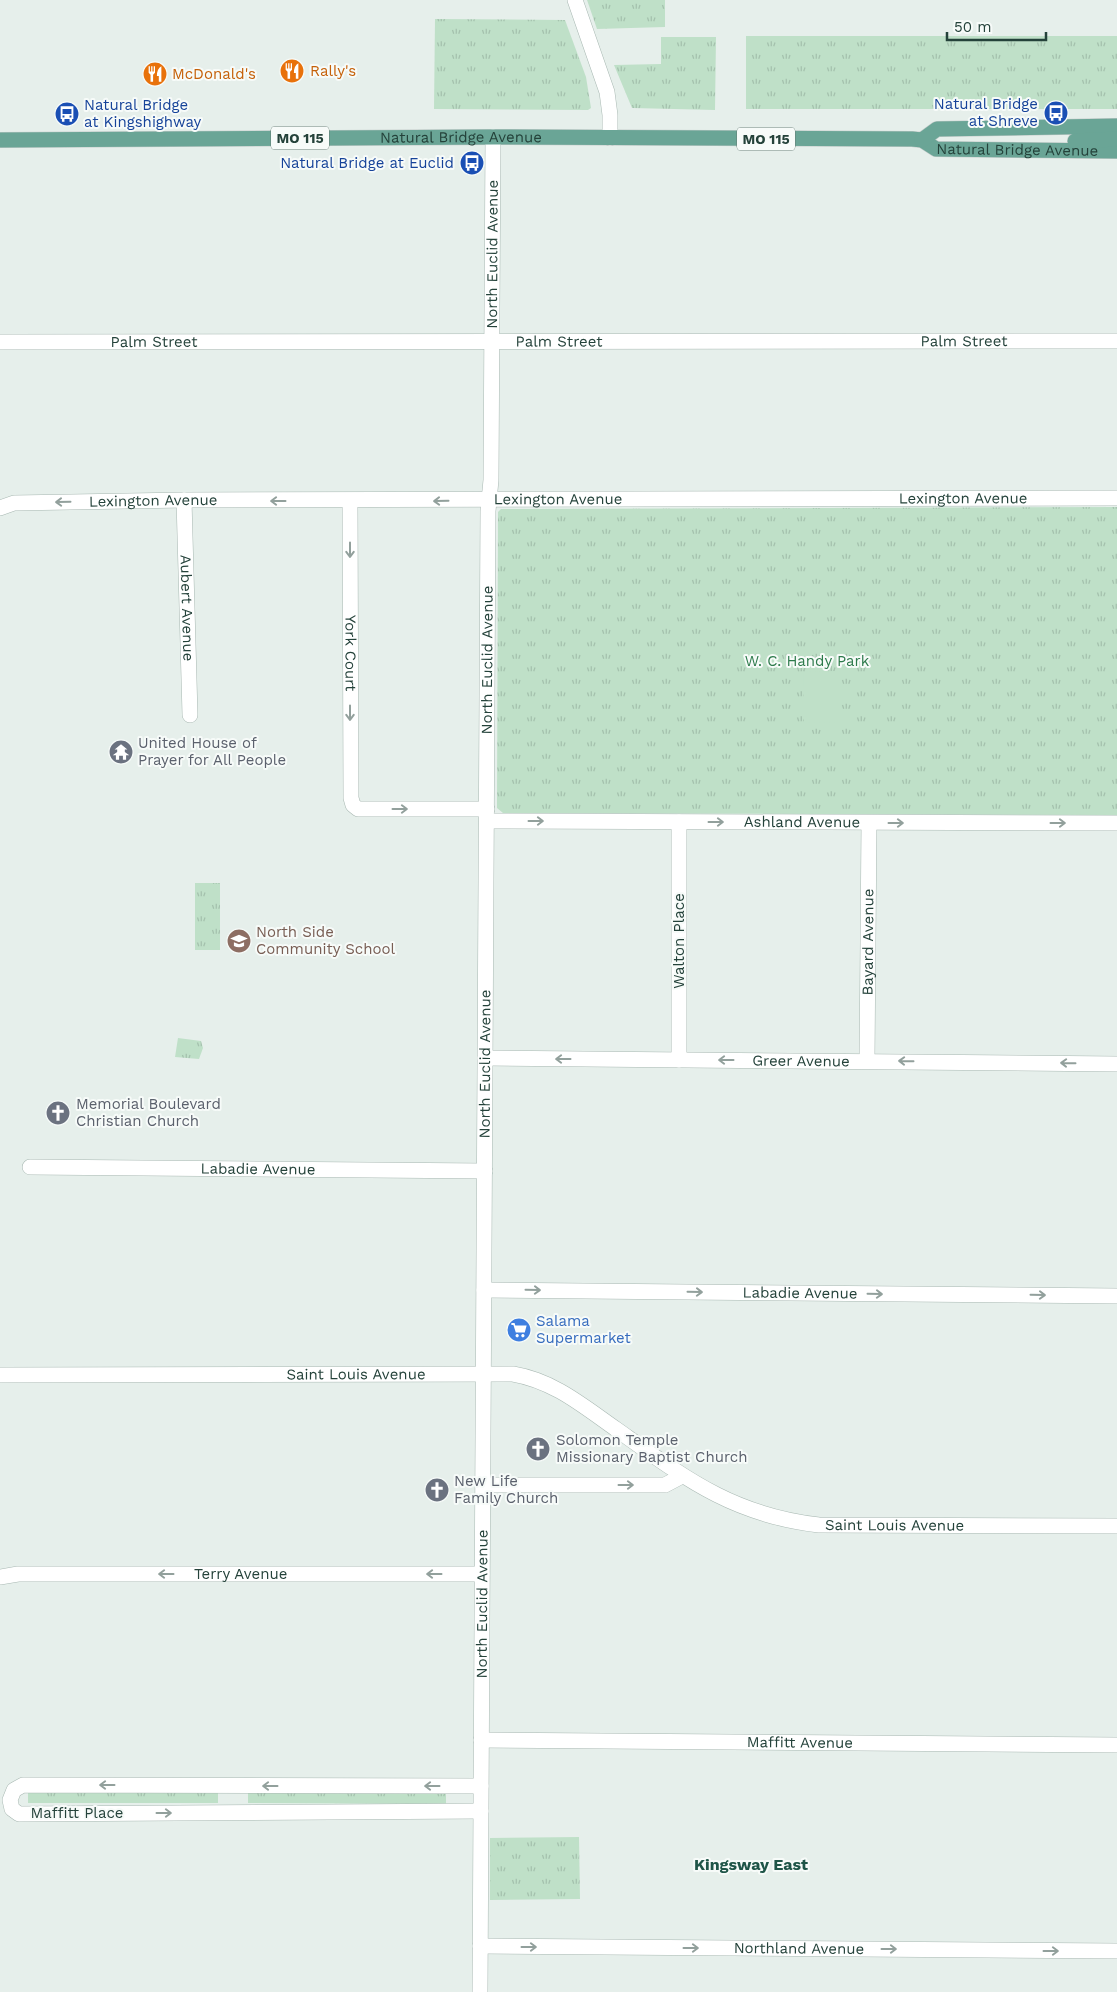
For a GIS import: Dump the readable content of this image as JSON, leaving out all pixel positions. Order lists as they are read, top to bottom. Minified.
{"streets":{"main road":["Natural Bridge Avenue","MO 115"],"street":["North Euclid Avenue","Palm Street","Lexington Avenue","Aubert Avenue","York Court","Ashland Avenue","Walton Place","Bayard Avenue","Greer Avenue","Labadie Avenue","Saint Louis Avenue","Terry Avenue","Maffitt Avenue","Maffitt Place","Northland Avenue"]},"crossings":[["Natural Bridge Avenue","North Euclid Avenue"],["North Euclid Avenue","Palm Street"],["North Euclid Avenue","Lexington Avenue"],["North Euclid Avenue","Ashland Avenue"],["North Euclid Avenue","Greer Avenue"],["North Euclid Avenue","Labadie Avenue"],["North Euclid Avenue","Saint Louis Avenue"],["North Euclid Avenue","Terry Avenue"],["North Euclid Avenue","Maffitt Avenue"],["North Euclid Avenue","Maffitt Place"],["North Euclid Avenue","Northland Avenue"],["Lexington Avenue","Aubert Avenue"],["Lexington Avenue","York Court"],["York Court","Ashland Avenue"],["Ashland Avenue","Walton Place"],["Ashland Avenue","Bayard Avenue"],["Walton Place","Greer Avenue"],["Bayard Avenue","Greer Avenue"]],"one_way":["Lexington Avenue","York Court","Ashland Avenue","Greer Avenue","Labadie Avenue","Terry Avenue","Northland Avenue"],"districts":["Kingsway East"],"parks":["W. C. Handy Park"],"places":{"restaurant":["Rally's","McDonald's"],"bus stop":["Natural Bridge at Shreve","Natural Bridge at Kingshighway","Natural Bridge at Euclid"],"temple":["United House of Prayer for All People"],"school or university":["North Side Community School"],"church":["Memorial Boulevard Christian Church","Solomon Temple Missionary Baptist Church","New Life Family Church"],"supermarket":["Salama Supermarket"]},"scale_bar":"50 m"}
